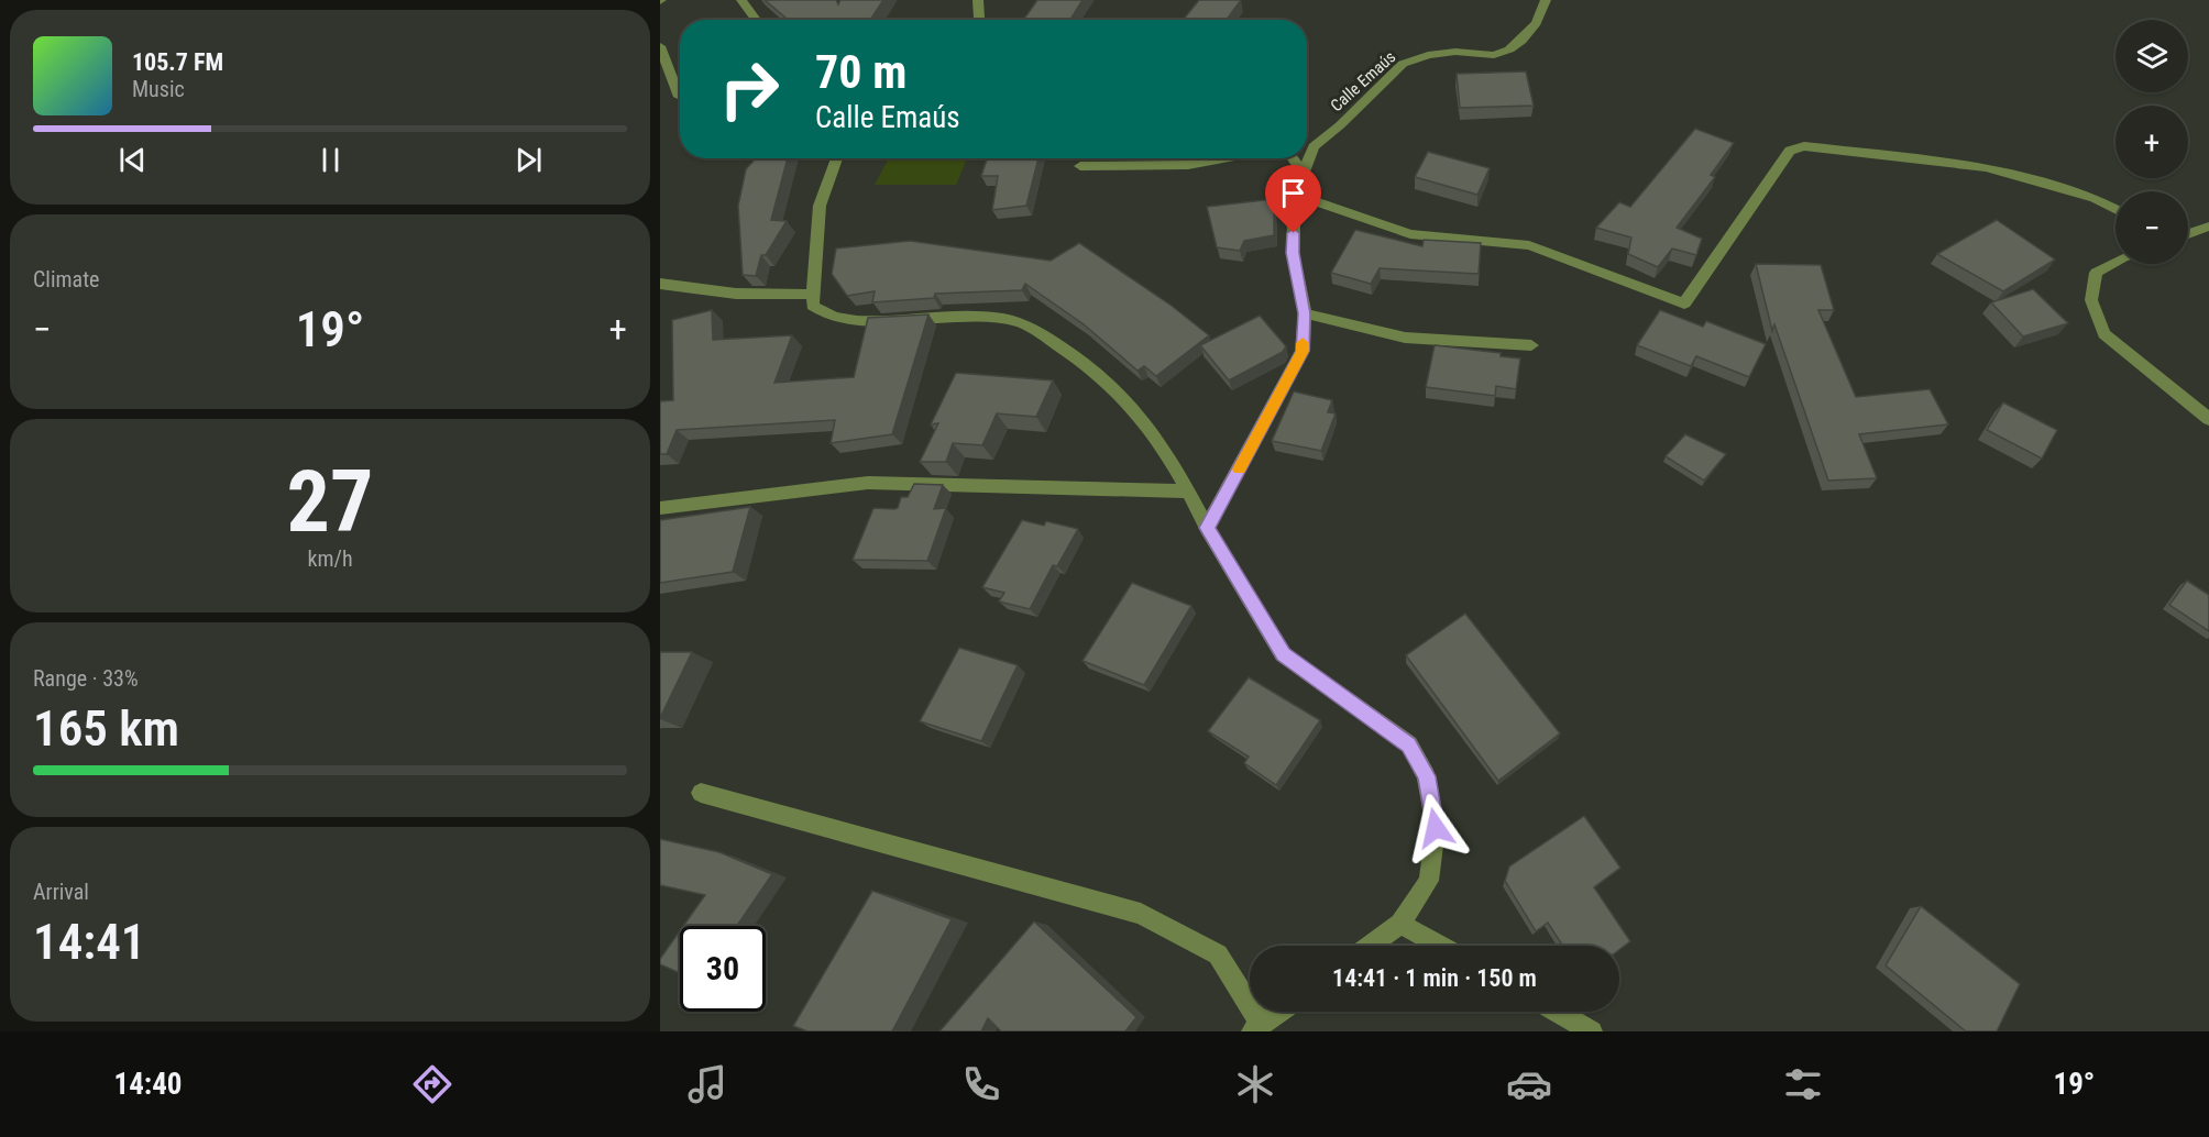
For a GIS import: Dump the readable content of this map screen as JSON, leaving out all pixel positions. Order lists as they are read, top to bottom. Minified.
{"streets":{"street":["Calle Emaús"]},"page":{"map_buttons":["+","−"],"turn":["70 m","Calle Emaús"],"song":["105.7 FM","Music"],"tile":["Climate",["27","km/h"],["Range · 33%","165 km"],["Arrival","14:41"]],"heat":["−","19°","+"],"limit":"30","trip":"14:41 · 1 min · 150 m","tabs":["14:40","19°"]}}
